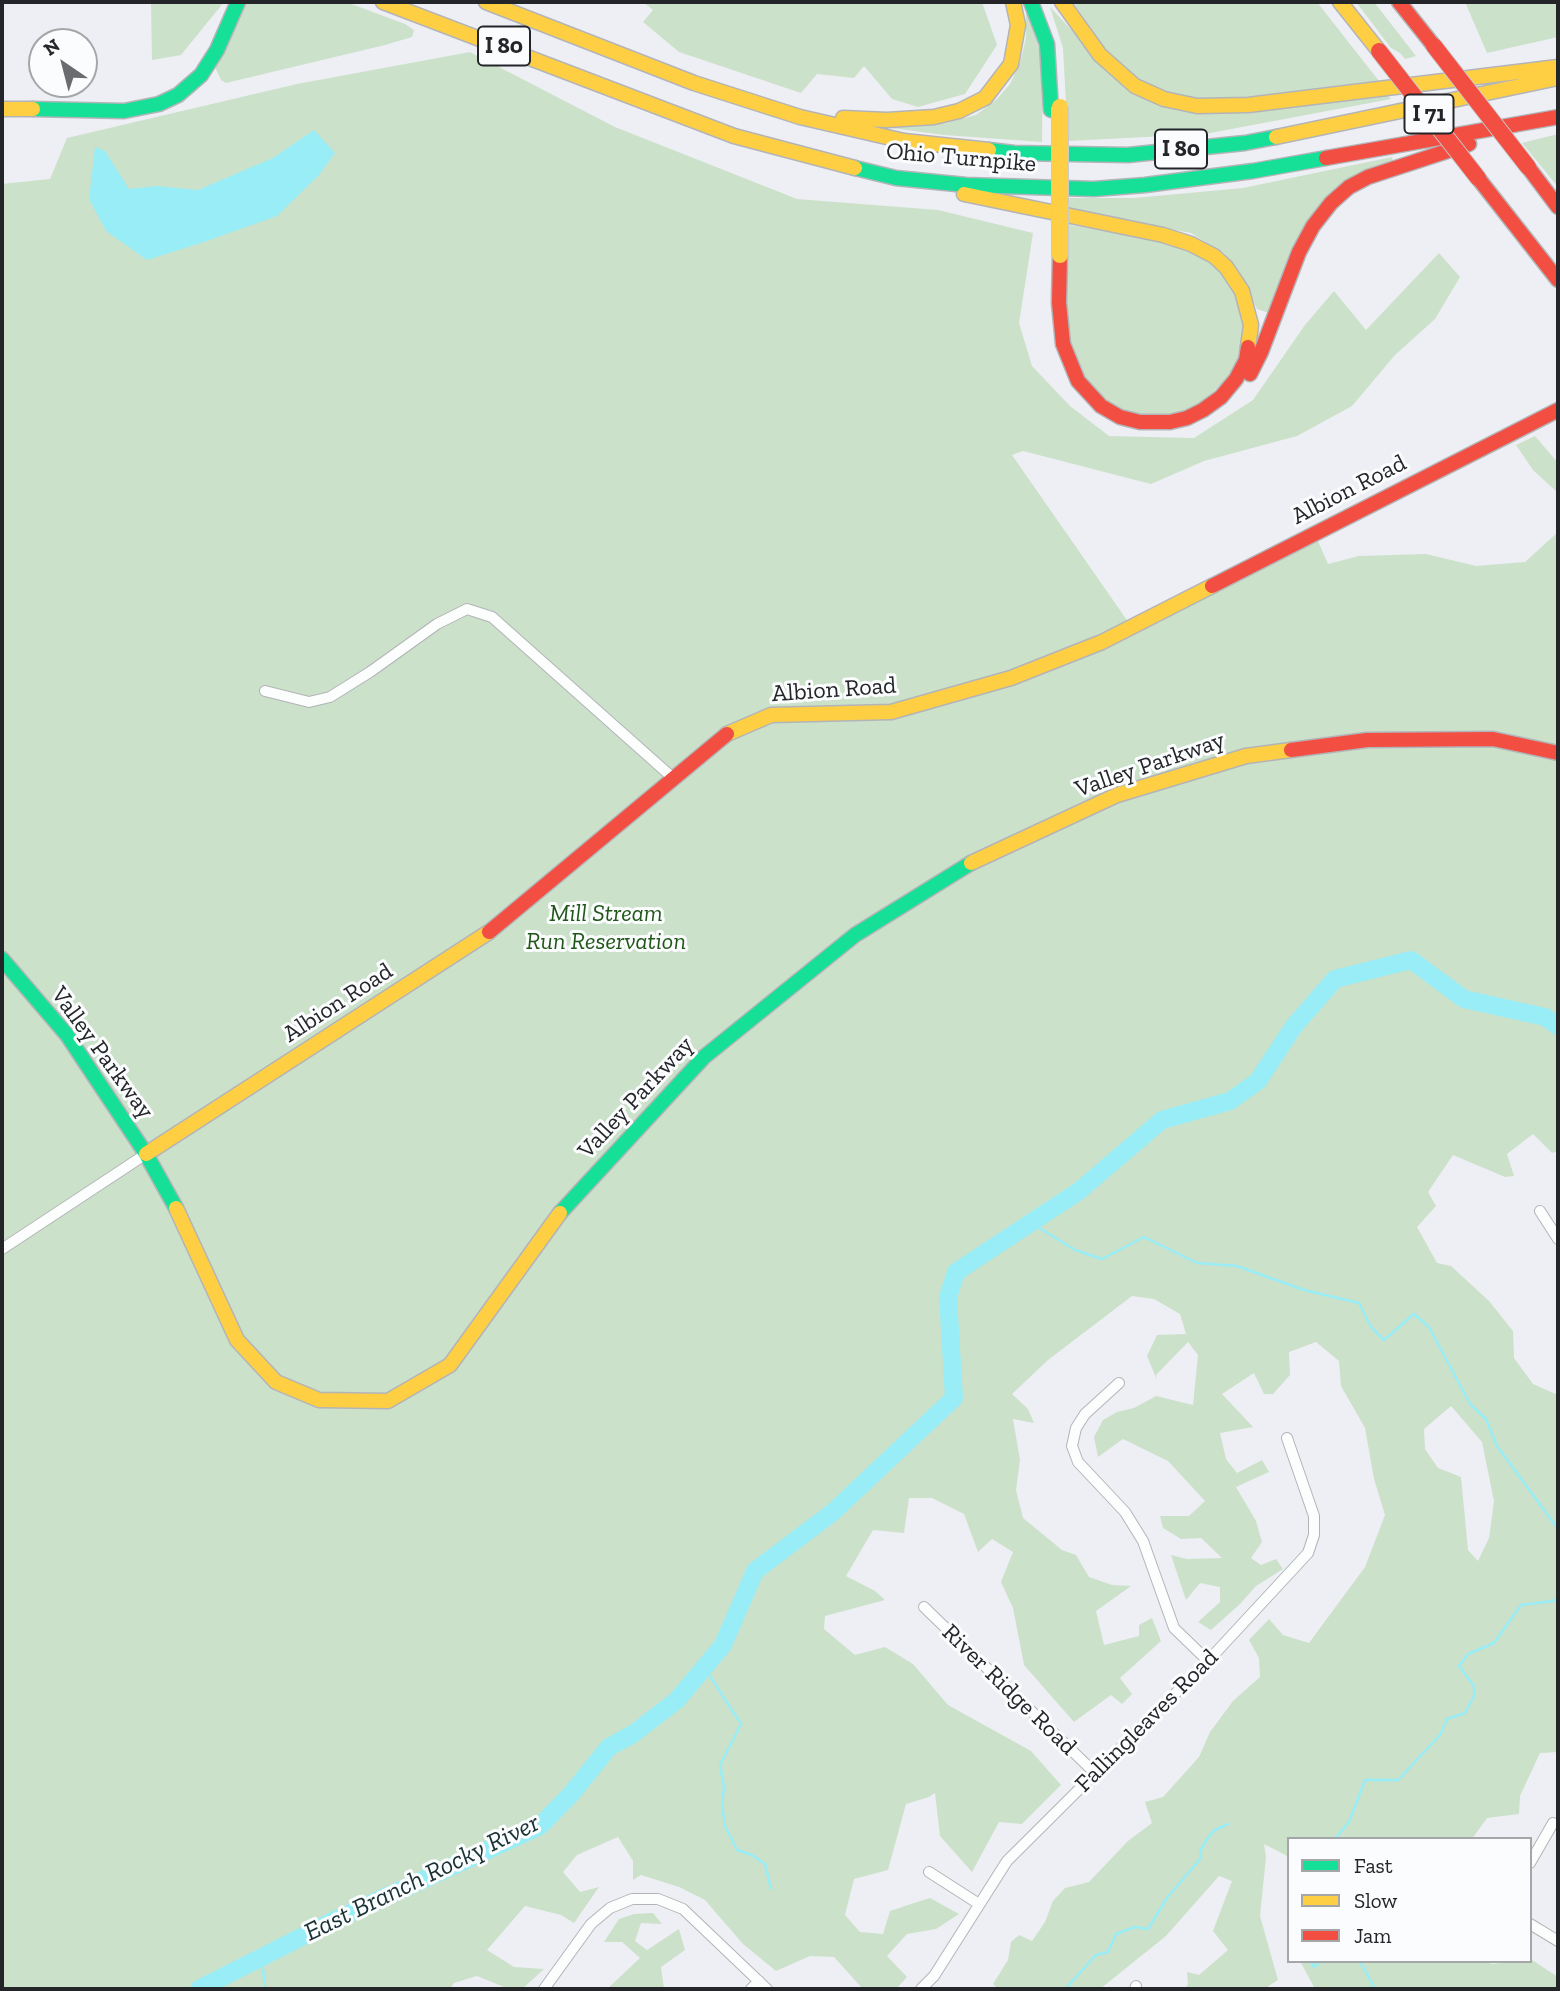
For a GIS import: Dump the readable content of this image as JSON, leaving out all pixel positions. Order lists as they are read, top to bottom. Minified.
{"streets":{"main road":["I 80","I 71","Ohio Turnpike","Albion Road","Valley Parkway"],"street":["River Ridge Road","Fallingleaves Road"]},"crossings":[["Albion Road","Valley Parkway"],["River Ridge Road","Fallingleaves Road"]],"water":["East Branch Rocky River"],"parks":["Mill Stream Run Reservation"],"legend":["Fast","Slow","Jam"],"north":"top left"}
